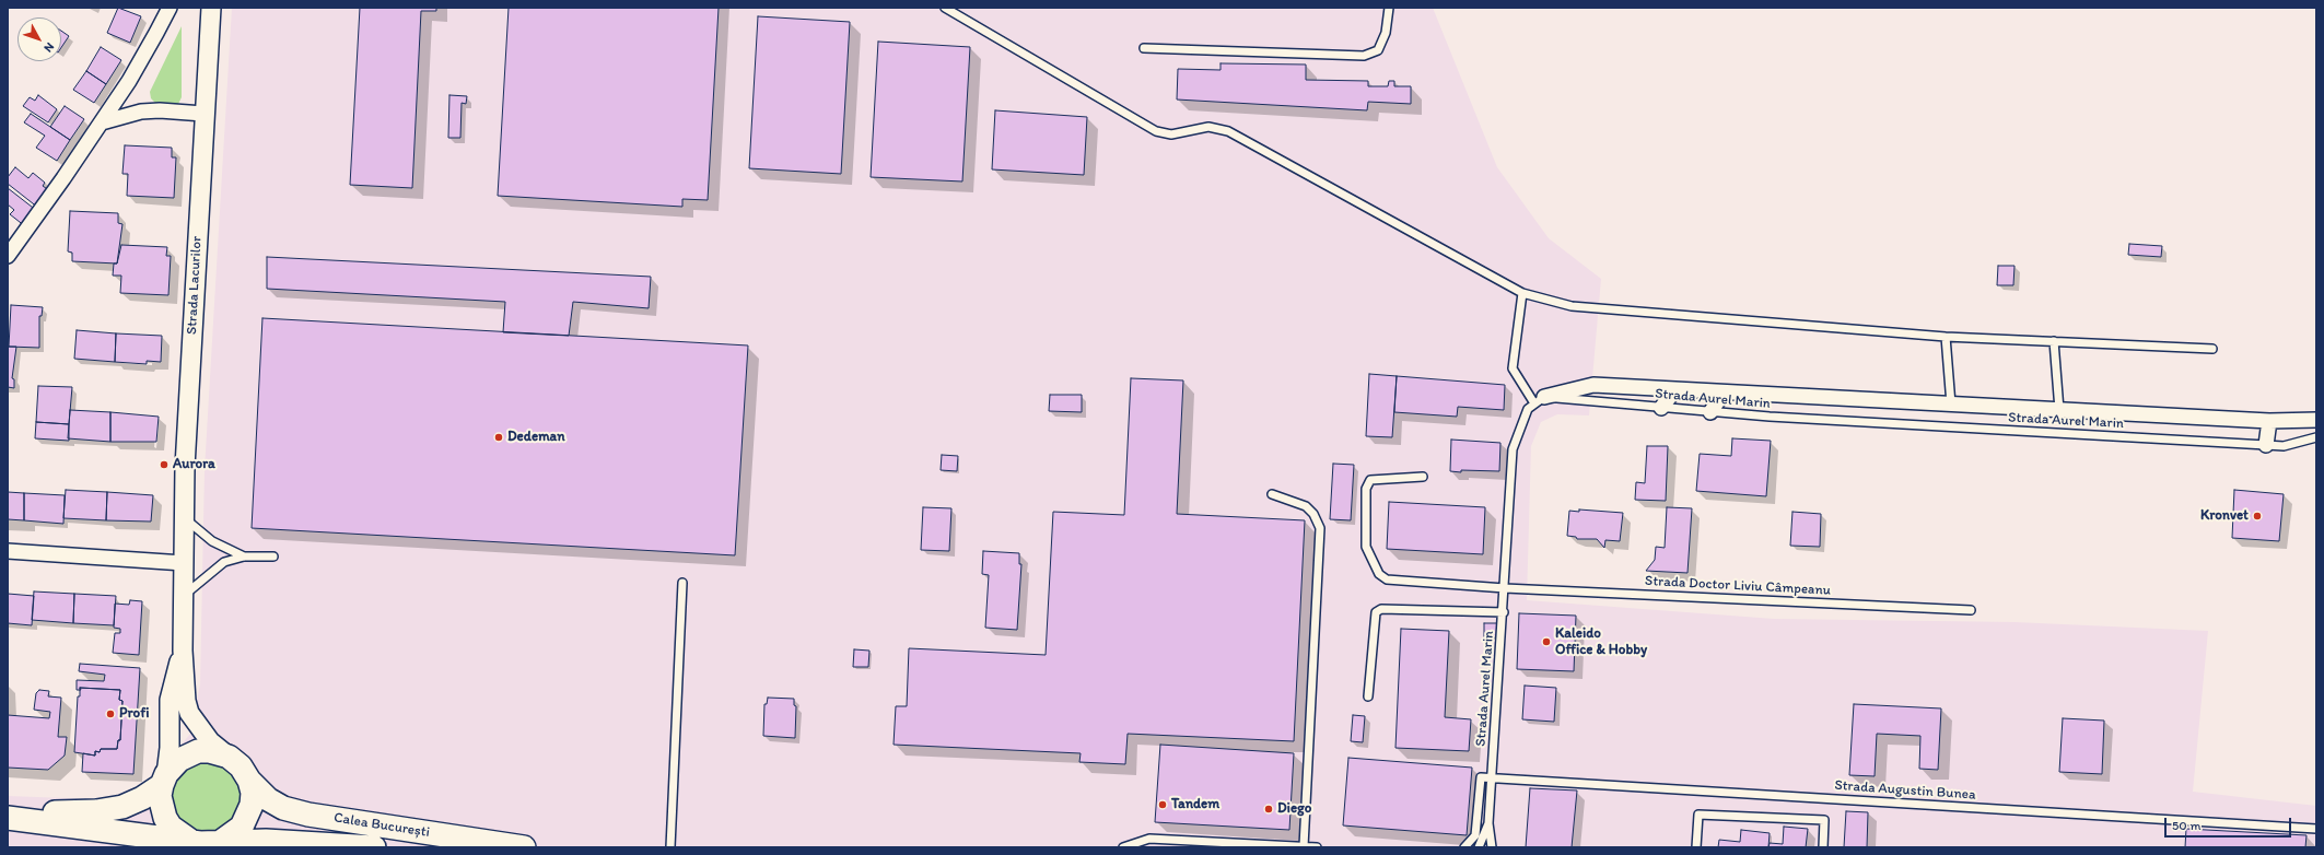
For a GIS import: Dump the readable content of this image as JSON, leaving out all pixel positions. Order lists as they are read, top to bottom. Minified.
{"streets":{"main road":["Calea București"],"street":["Strada Lacurilor"],"lane":["Strada Aurel Marin","Strada Doctor Liviu Câmpeanu","Strada Augustin Bunea"]},"crossings":[["Strada Lacurilor","Calea București"],["Strada Aurel Marin","Strada Doctor Liviu Câmpeanu"],["Strada Aurel Marin","Strada Augustin Bunea"]],"places":["Dedeman","Aurora","Kronvet","Kaleido Office & Hobby","Profi","Tandem","Diego"],"scale_bar":"50 m","north":"bottom right"}
